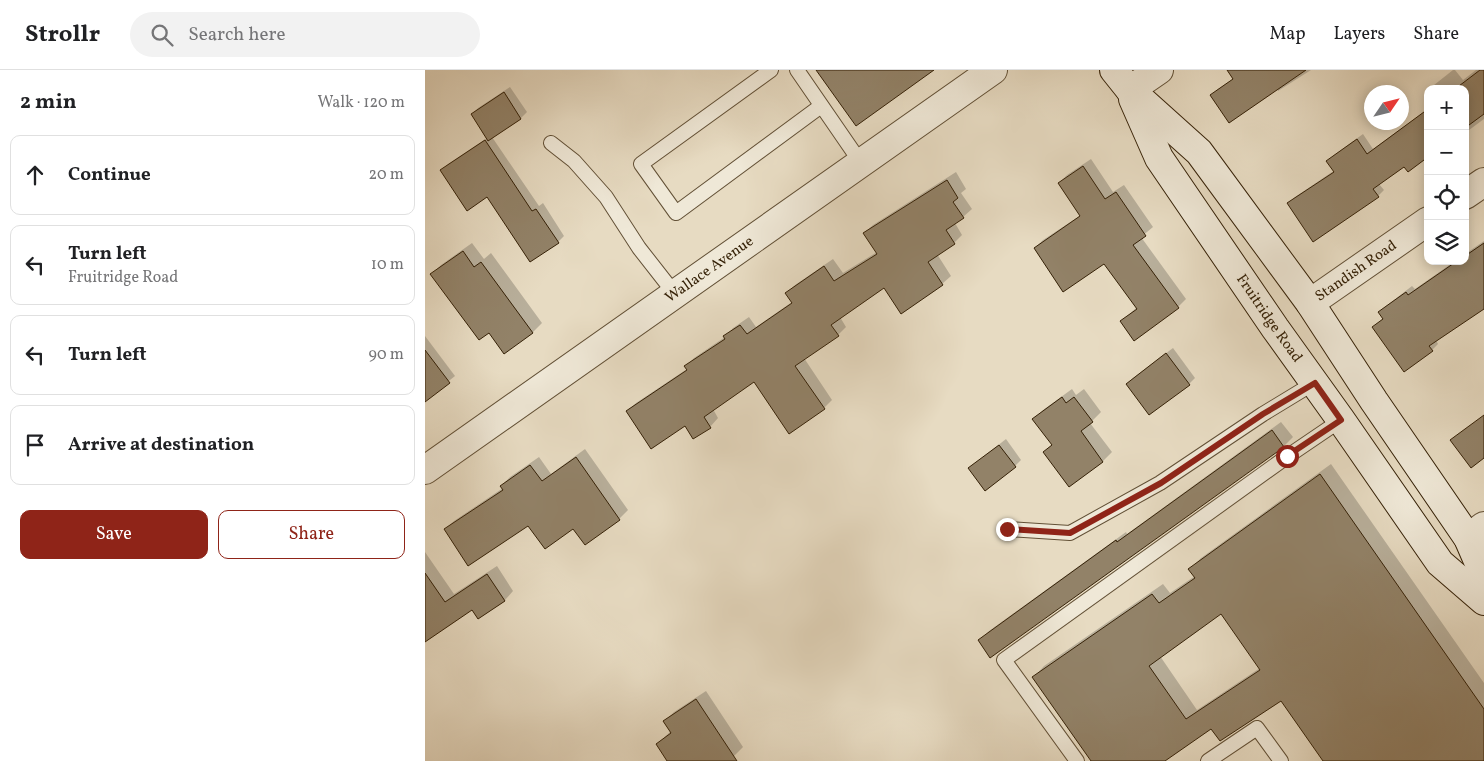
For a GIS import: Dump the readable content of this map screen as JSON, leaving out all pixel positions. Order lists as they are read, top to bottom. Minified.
{"streets":{"main road":["Wallace Avenue","Standish Road","Fruitridge Road"]},"north":"top right","page":{"header":"Strollr","search":"Search here","nav":["Map","Layers","Share"],"heading":["2 min","Walk · 120 m"],"map_buttons":["+","−"],"list":[["Continue","20 m"],["Turn left","Fruitridge Road","10 m"],["Turn left","90 m"],"Arrive at destination"],"buttons":["Save","Share"]}}
